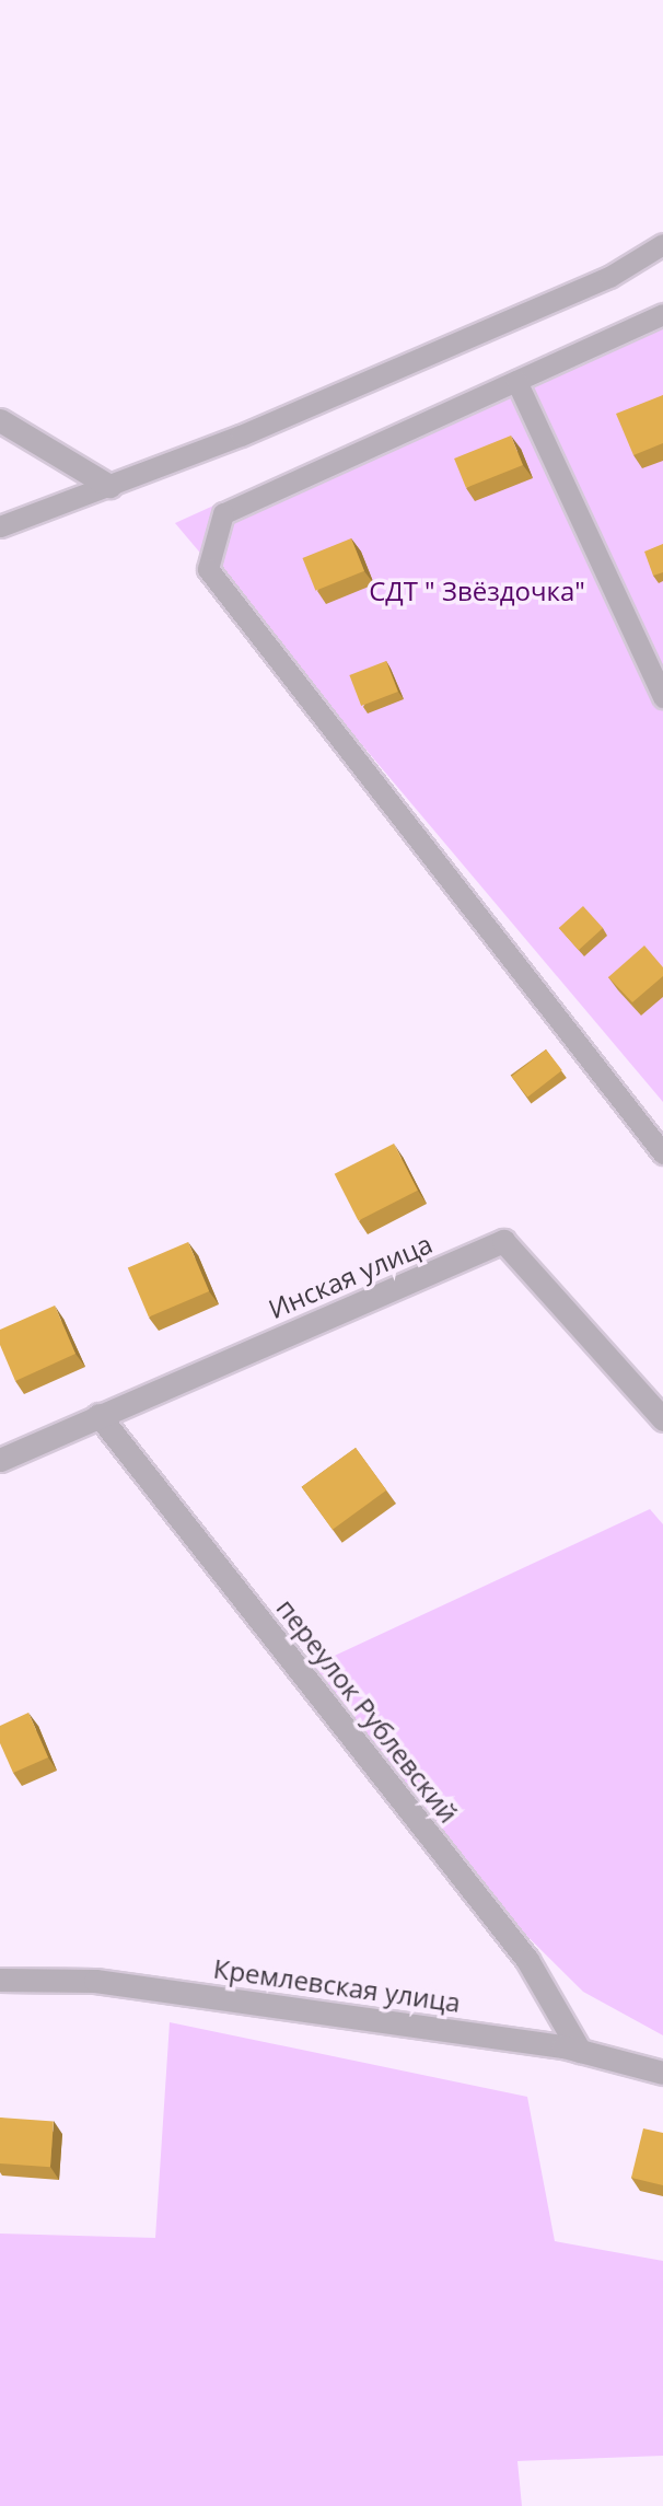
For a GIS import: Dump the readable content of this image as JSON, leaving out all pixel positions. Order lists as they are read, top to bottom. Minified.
{"streets":{"street":["Инская улица","переулок Рублевский","Кремлевская улица"]},"crossings":[["Инская улица","переулок Рублевский"],["переулок Рублевский","Кремлевская улица"]],"parks":["СДТ \" Звёздочка\""]}
